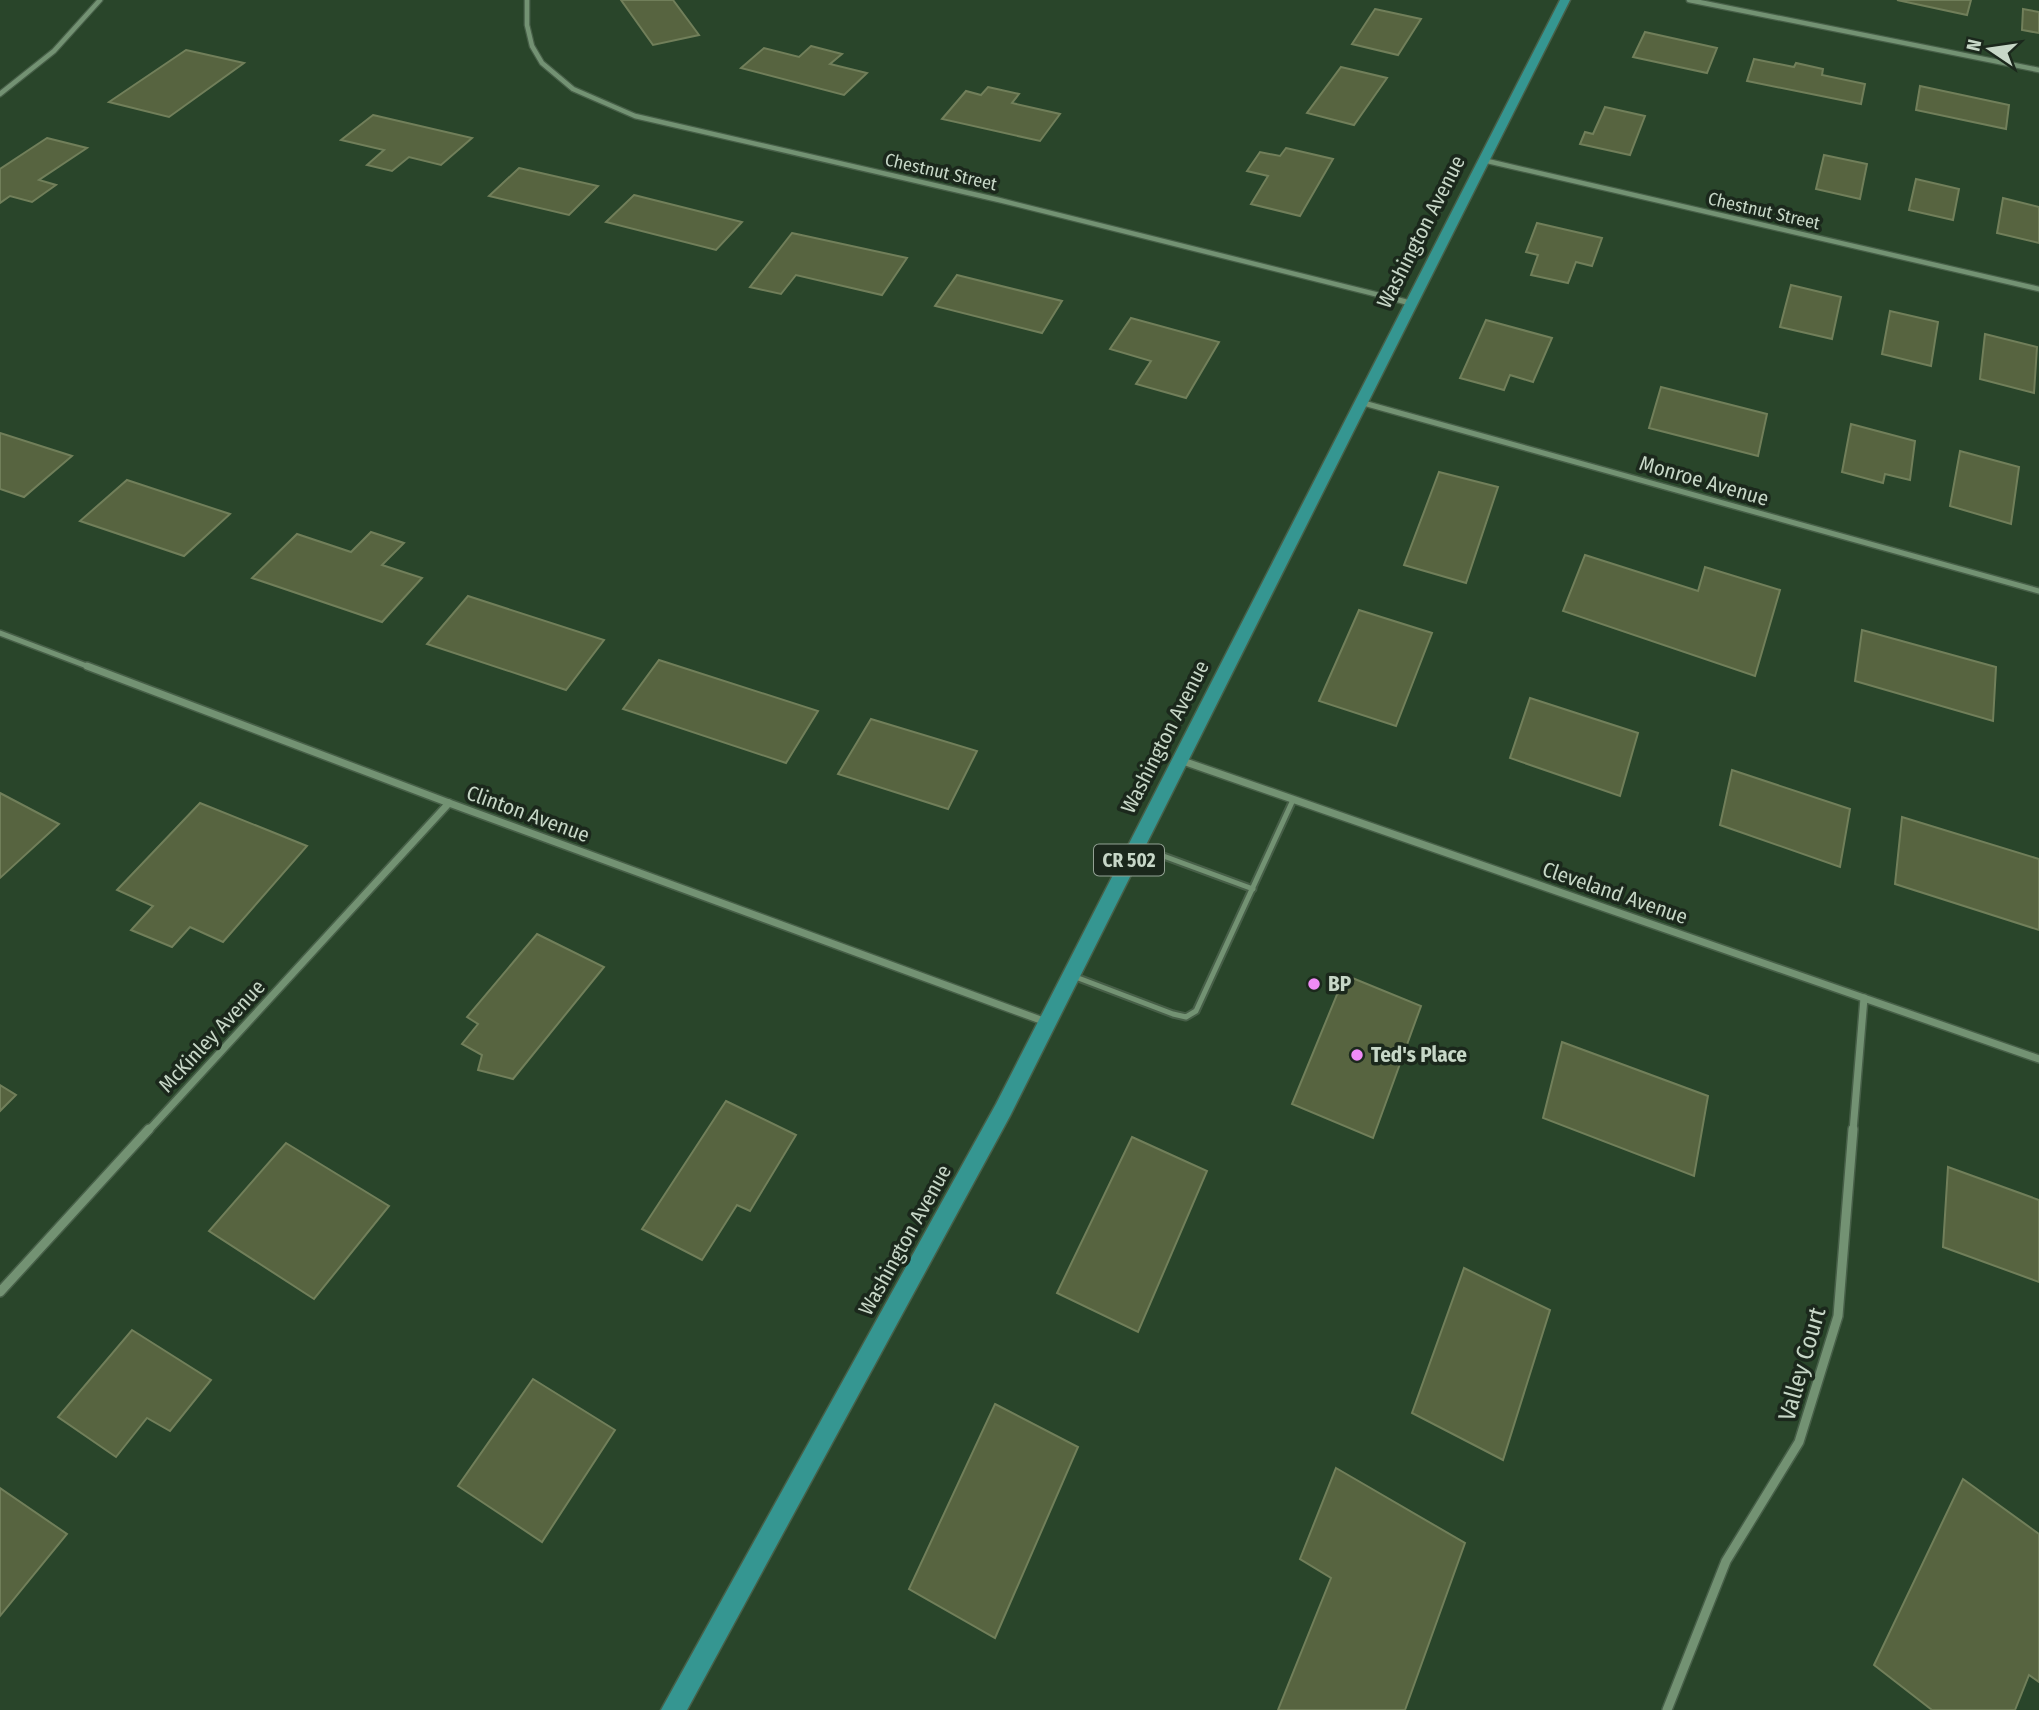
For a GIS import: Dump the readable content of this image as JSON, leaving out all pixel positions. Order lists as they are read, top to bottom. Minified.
{"streets":{"main road":["Washington Avenue","CR 502"],"street":["Chestnut Street","Monroe Avenue","Clinton Avenue","Cleveland Avenue","McKinley Avenue","Valley Court"]},"crossings":[["Chestnut Street","Washington Avenue"],["Washington Avenue","Monroe Avenue"],["Washington Avenue","Clinton Avenue"],["Washington Avenue","Cleveland Avenue"],["Clinton Avenue","McKinley Avenue"],["Cleveland Avenue","Valley Court"]],"places":["BP","Ted's Place"],"north":"left"}
